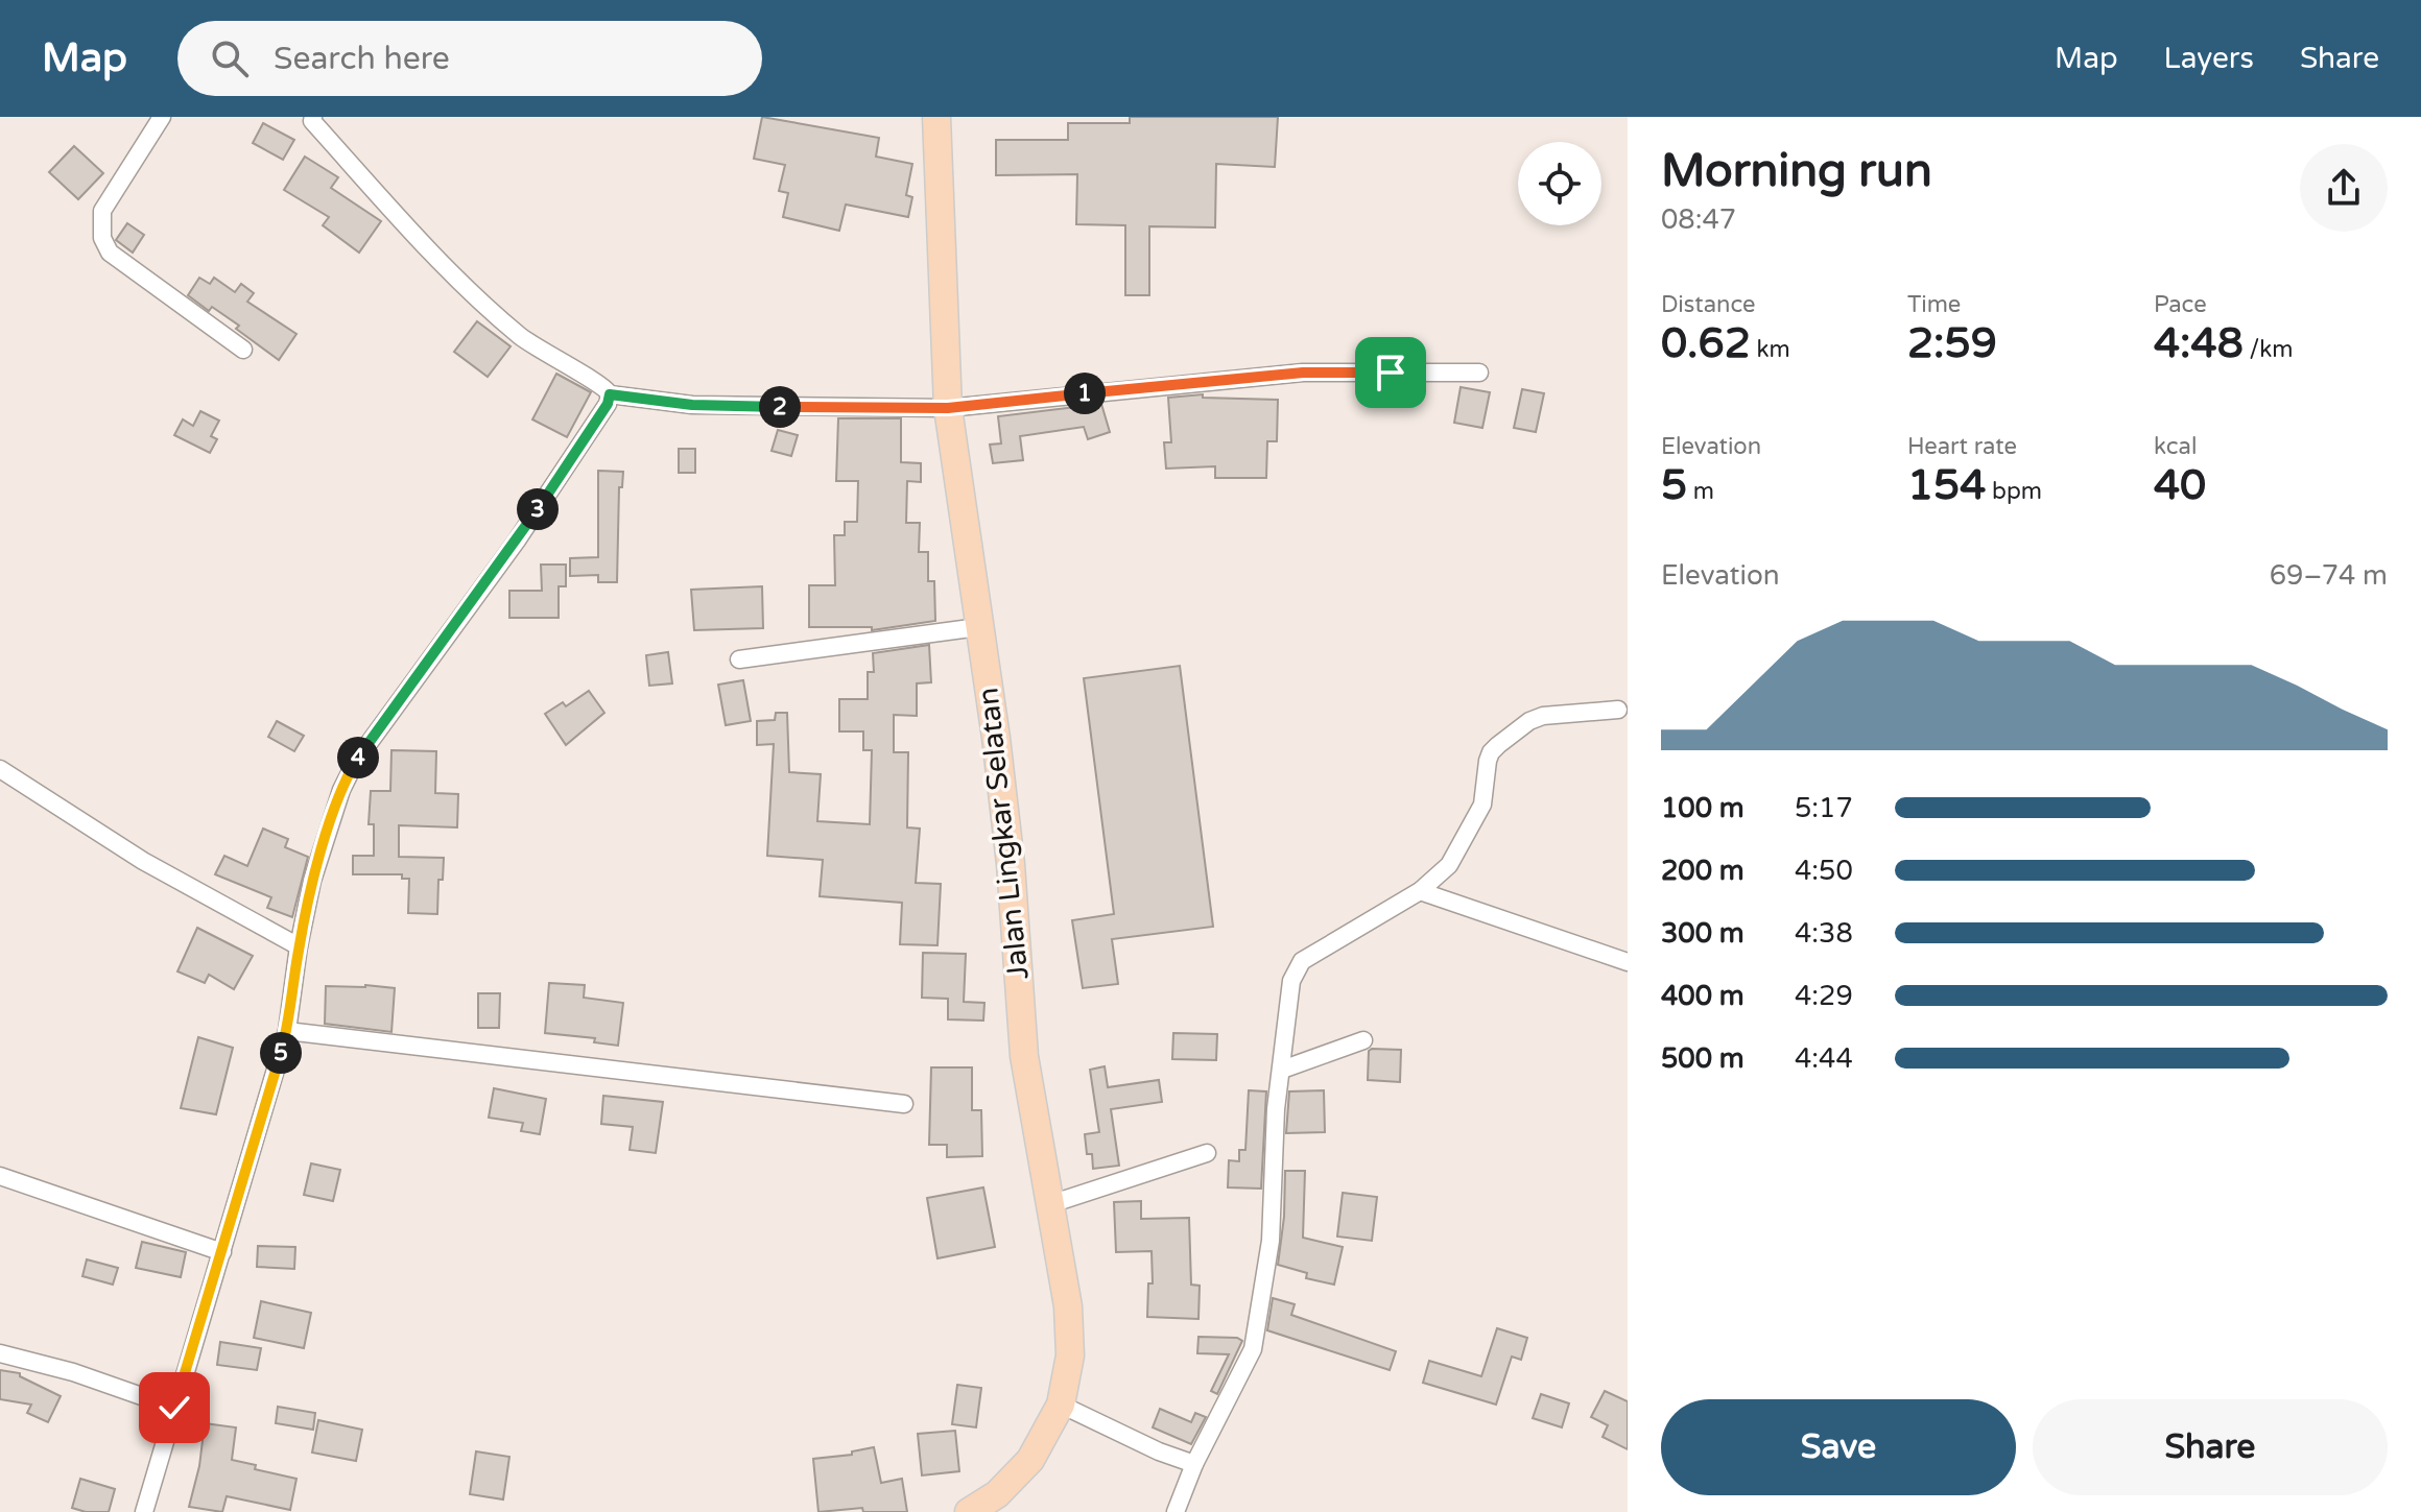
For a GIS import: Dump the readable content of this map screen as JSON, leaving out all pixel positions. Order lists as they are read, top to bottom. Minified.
{"streets":{"highway":["Jalan Lingkar Selatan"]},"page":{"header":"Map","search":"Search here","nav":["Map","Layers","Share"],"heading":["Morning run","08:47"],"stats":[["Distance","0.62 km"],["Time","2:59"],["Pace","4:48 /km"],["Elevation","5 m"],["Heart rate","154 bpm"],["kcal","40"]],"pins":["1","2","3","4","5"],"chart":["Elevation","69–74 m"],"list":[{"name":"100 m","note":"5:17"},{"name":"200 m","note":"4:50"},{"name":"300 m","note":"4:38"},{"name":"400 m","note":"4:29"},{"name":"500 m","note":"4:44"}],"buttons":["Save","Share"]}}
